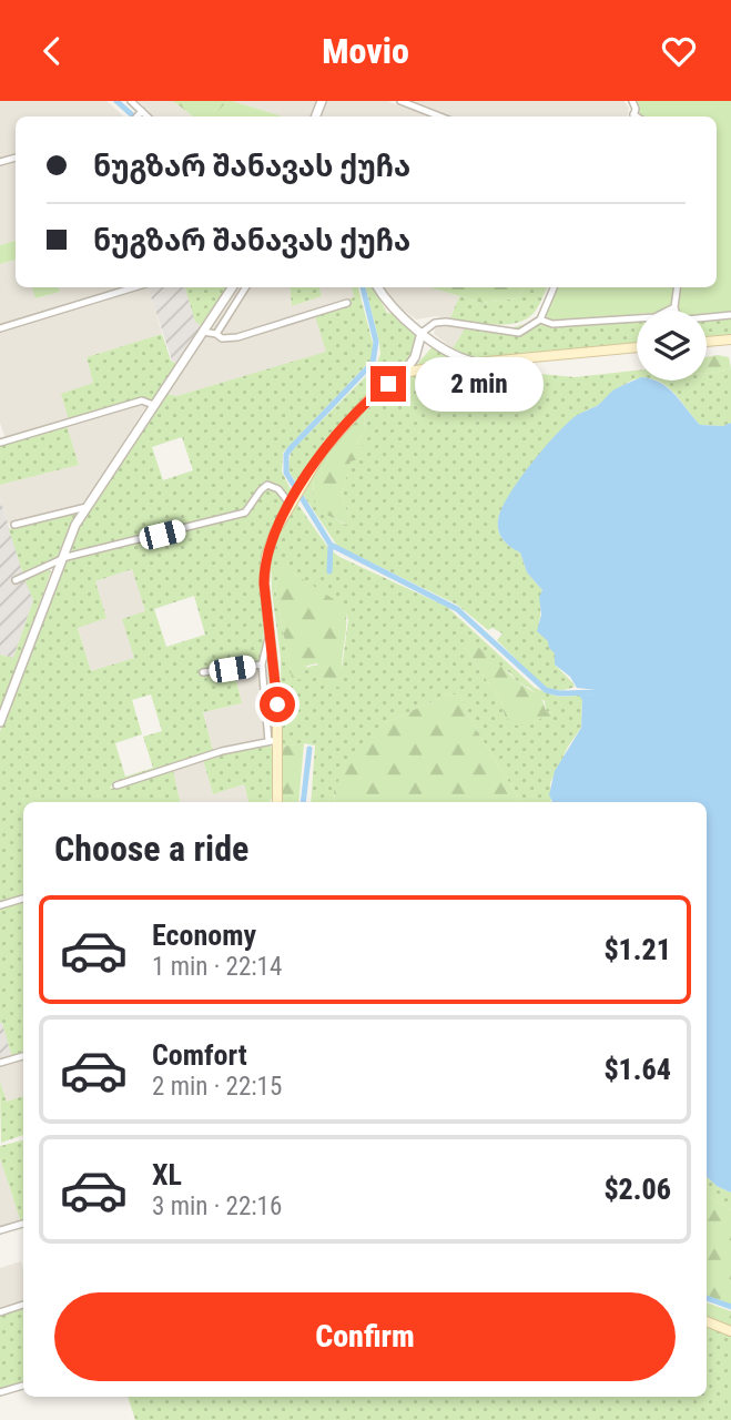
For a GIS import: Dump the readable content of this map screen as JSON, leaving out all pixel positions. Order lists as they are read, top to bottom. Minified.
{"page":{"header":"Movio","banner":["ნუგზარ შანავას ქუჩა","ნუგზარ შანავას ქუჩა"],"bubble":"2 min","heading":"Choose a ride","list":[{"name":"Economy","note":"1 min · 22:14","value":"$1.21"},{"name":"Comfort","note":"2 min · 22:15","value":"$1.64"},{"name":"XL","note":"3 min · 22:16","value":"$2.06"}],"buttons":"Confirm"}}
